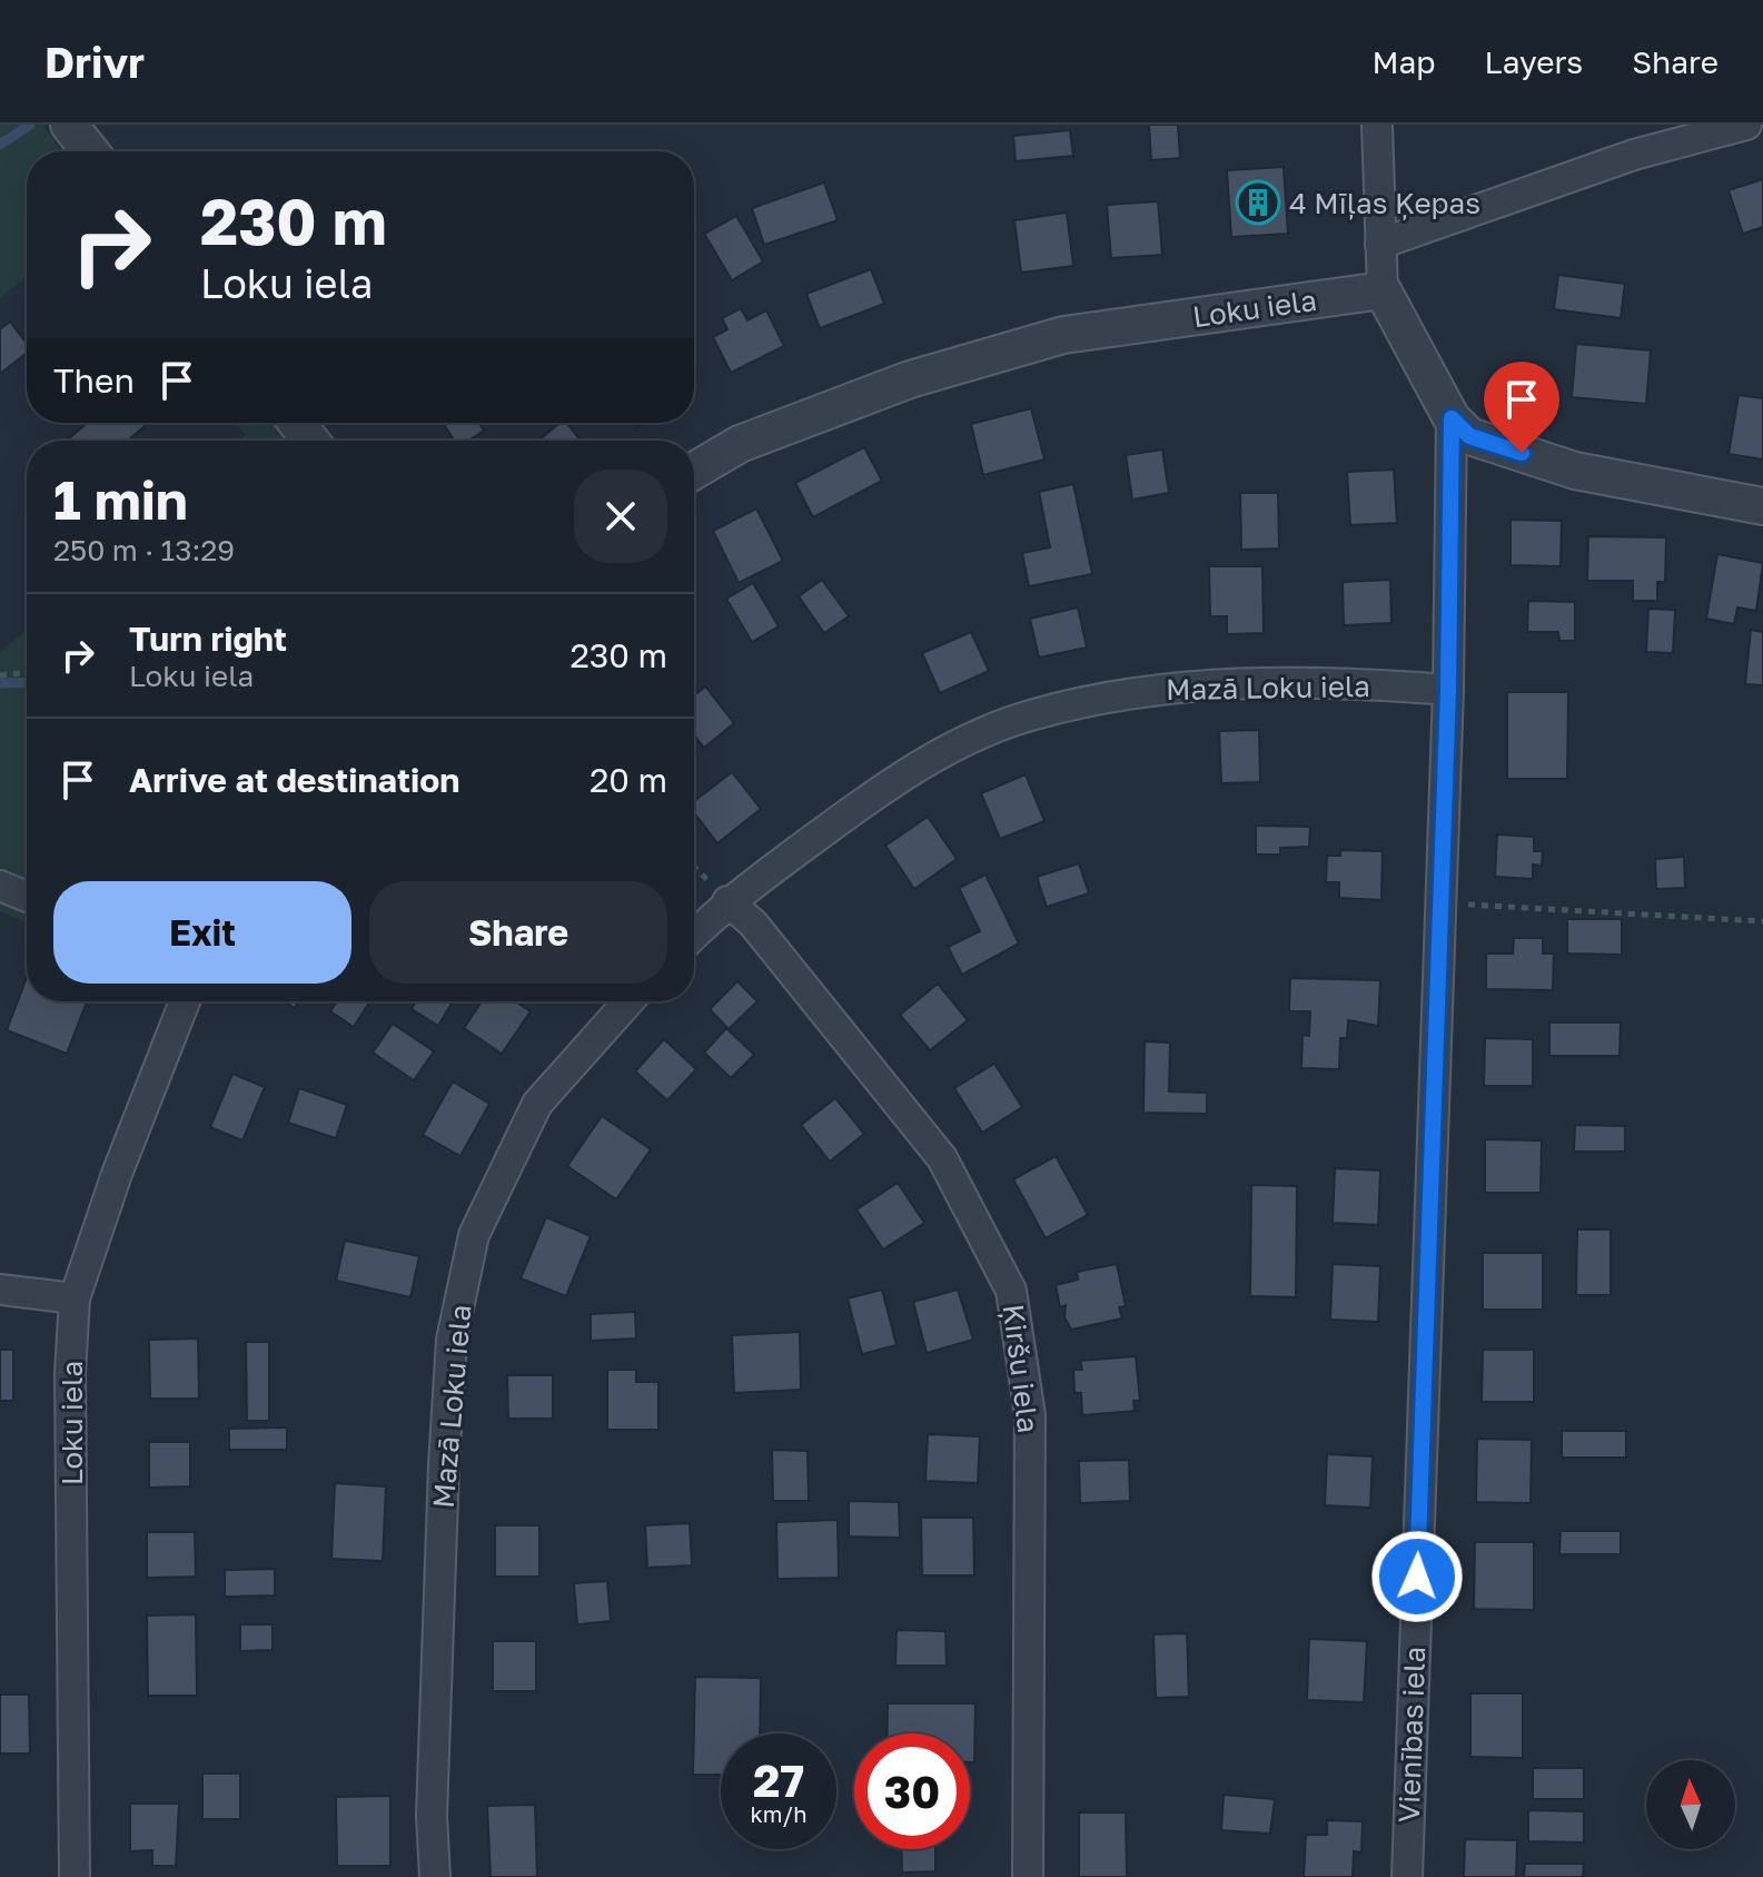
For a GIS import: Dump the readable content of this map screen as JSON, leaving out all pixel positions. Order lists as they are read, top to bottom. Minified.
{"streets":{"street":["Loku iela","Mazā Loku iela","Ķiršu iela","Vienības iela"]},"crossings":[["Mazā Loku iela","Ķiršu iela"],["Mazā Loku iela","Vienības iela"]],"places":{"building":["4 Mīļas Ķepas"]},"north":"top","page":{"header":"Drivr","nav":["Map","Layers","Share"],"turn":["230 m","Loku iela"],"then":"Then","heading":["1 min","250 m · 13:29"],"list":[{"name":"Turn right","note":"Loku iela","value":"230 m"},{"name":"Arrive at destination","value":"20 m"}],"buttons":["Exit","Share"],"speed":"27 km/h","limit":"30"}}
